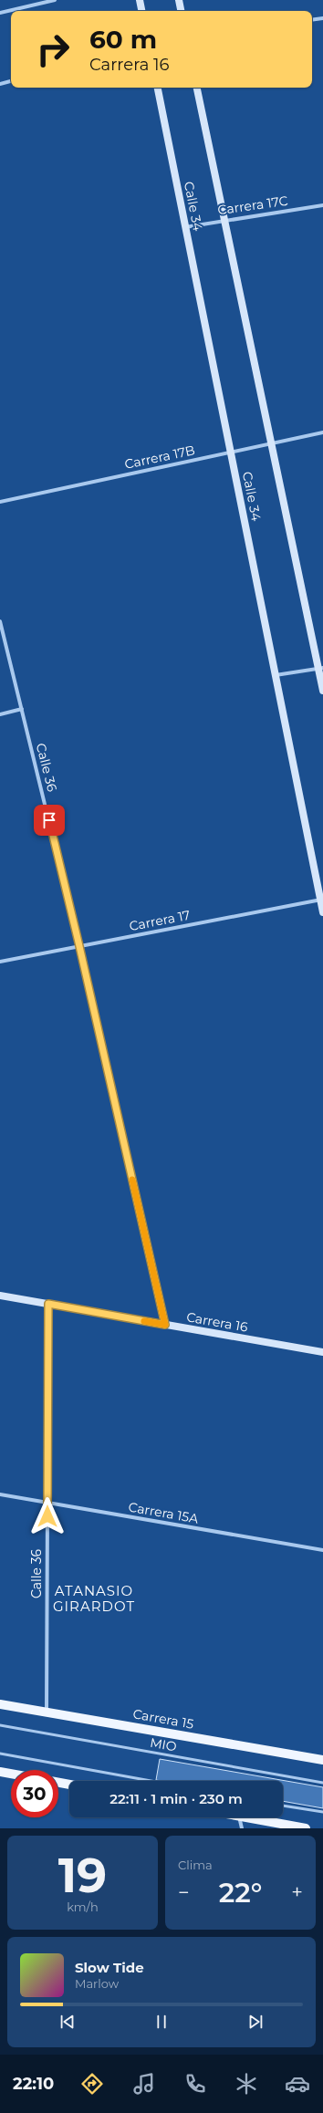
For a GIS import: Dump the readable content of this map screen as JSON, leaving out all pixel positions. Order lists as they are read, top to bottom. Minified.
{"streets":{"main road":["Carrera 15"],"street":["Carrera 17C","Calle 34","Carrera 17B","Calle 36","Carrera 17","Carrera 16","Carrera 15A"],"lane":["MIO"]},"crossings":[["Carrera 17C","Calle 34"],["Calle 34","Carrera 17B"],["Calle 34","Carrera 17"],["Calle 36","Carrera 17"],["Calle 36","Carrera 16"],["Calle 36","Carrera 15A"],["Calle 36","Carrera 15"]],"districts":["ATANASIO GIRARDOT"],"page":{"turn":["60 m","Carrera 16"],"limit":"30","trip":"22:11 · 1 min · 230 m","tile":[["19","km/h"],"Clima"],"heat":["−","22°","+"],"song":["Slow Tide","Marlow"],"tabs":"22:10"}}
